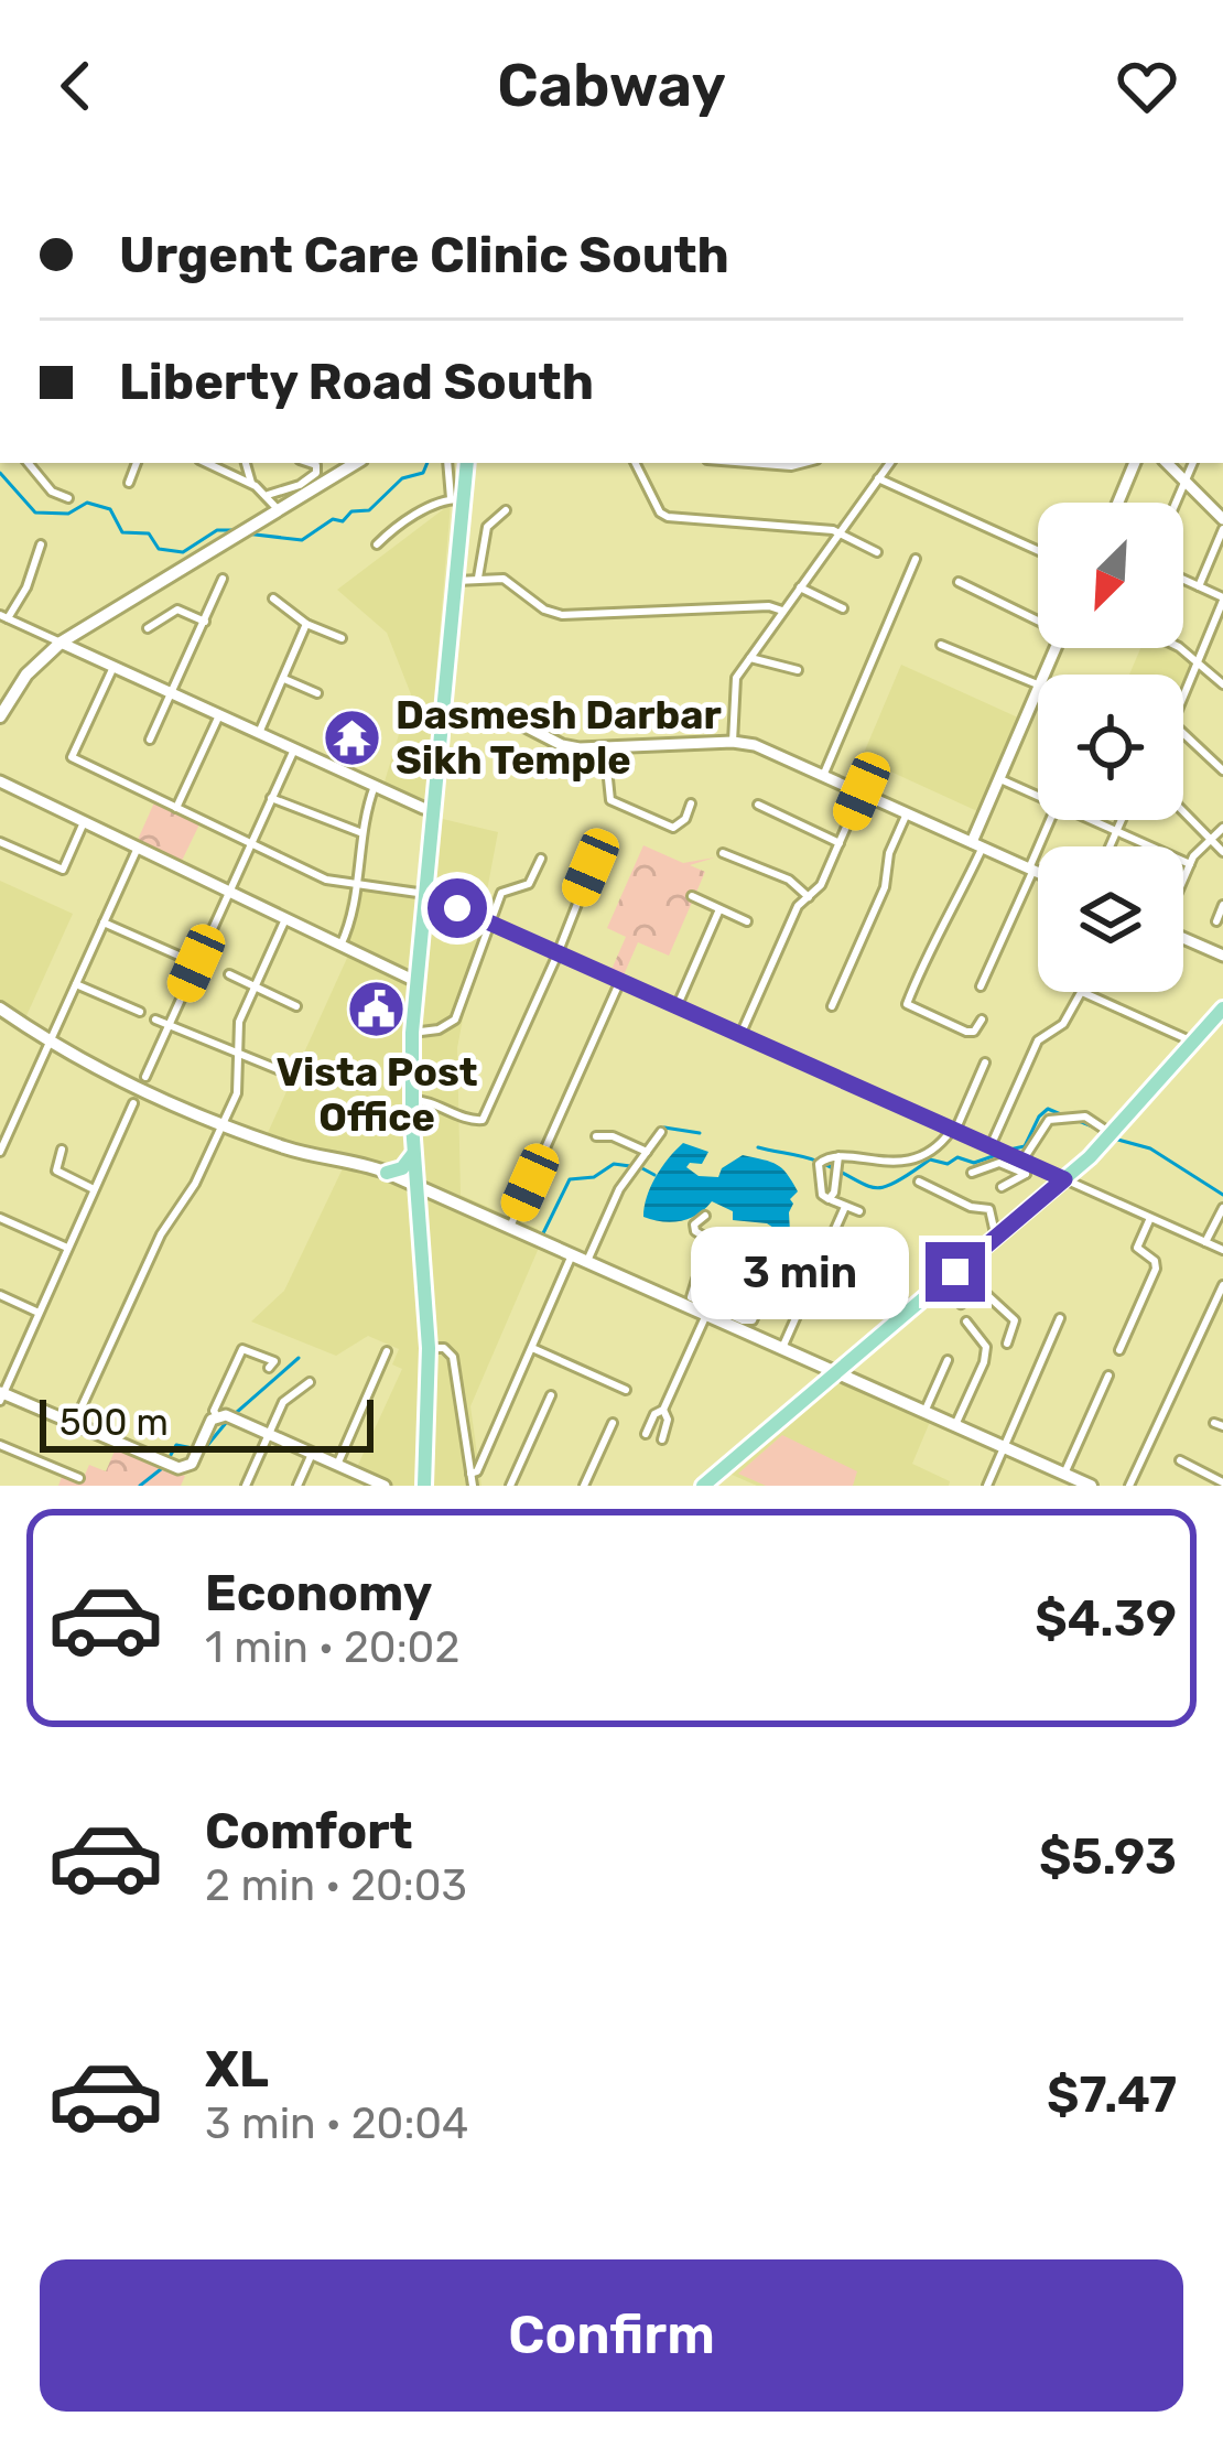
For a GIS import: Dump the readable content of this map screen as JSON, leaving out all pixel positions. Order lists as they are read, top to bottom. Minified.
{"places":{"temple":["Dasmesh Darbar Sikh Temple"],"public building":["Vista Post Office"]},"scale_bar":"500 m","north":"bottom left","page":{"header":"Cabway","banner":["Urgent Care Clinic South","Liberty Road South"],"bubble":"3 min","scale":"500 m","list":[{"name":"Economy","note":"1 min · 20:02","value":"$4.39"},{"name":"Comfort","note":"2 min · 20:03","value":"$5.93"},{"name":"XL","note":"3 min · 20:04","value":"$7.47"}],"buttons":"Confirm"}}
